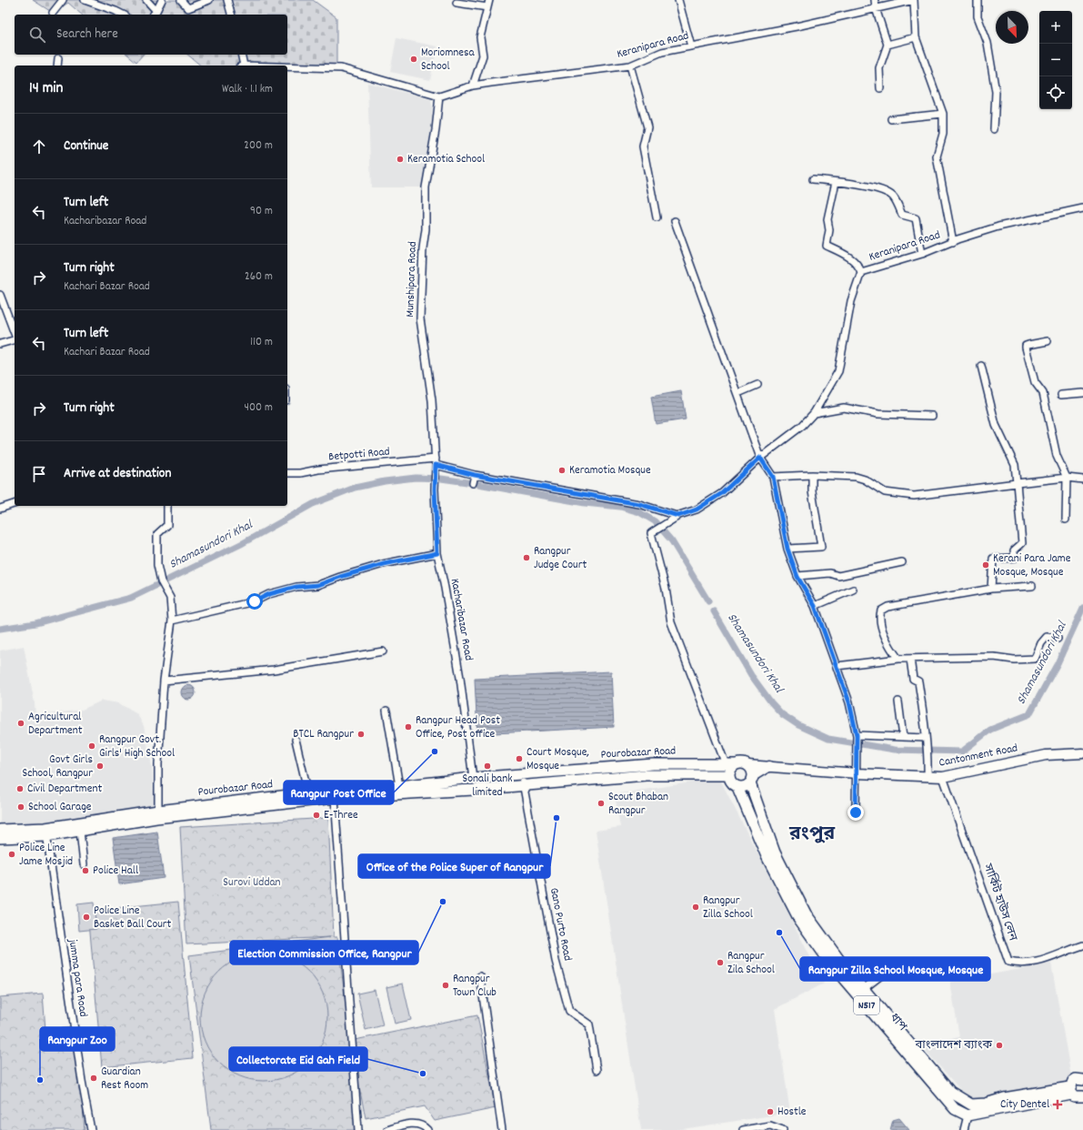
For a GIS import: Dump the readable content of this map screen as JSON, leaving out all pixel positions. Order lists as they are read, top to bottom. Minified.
{"streets":{"highway":["Pourobazar Road","N517","ধাপ"],"main road":["Cantonment Road"],"street":["Keranipara Road","Munshipara Road","Betpotti Road","Kacharibazar Road","সার্কিট হাউস লেন","Gano Purto Road","jumma para Road"]},"crossings":[["Keranipara Road","Munshipara Road"],["Keranipara Road","Betpotti Road"],["Keranipara Road","Pourobazar Road"],["Munshipara Road","Betpotti Road"],["Munshipara Road","Kacharibazar Road"],["Betpotti Road","Kacharibazar Road"],["Kacharibazar Road","Pourobazar Road"],["Pourobazar Road","Cantonment Road"],["Pourobazar Road","Gano Purto Road"],["Pourobazar Road","jumma para Road"],["Pourobazar Road","ধাপ"],["Cantonment Road","সার্কিট হাউস লেন"],["Cantonment Road","ধাপ"]],"districts":["রংপুর"],"water":["Shamasundori Khal"],"parks":["Surovi Uddan"],"places":{"other":["Moriomnesa School","Keramotia School","Keramotia Mosque","Rangpur Judge Court","Kerani Para Jame Mosque, Mosque","Agricultural Department","Rangpur Head Post Office, Post office","BTCL Rangpur","Rangpur Govt. Girls' High School","Rangpur Post Office","Court Mosque, Mosque","Govt Girls School, Rangpur","Sonali bank limited","Civil Department","Scout Bhaban Rangpur","School Garage","E-Three","Office of the Police Super of Rangpur","Police Line Jame Mosjid","Police Hall","Election Commission Office, Rangpur","Rangpur Zilla School","Police Line Basket Ball Court","Rangpur Zilla School Mosque, Mosque","Rangpur Zila School","Rangpur Town Club","বাংলাদেশ ব্যাংক","Collectorate Eid Gah Field","Guardian Rest Room","Rangpur Zoo","Hostle"],"health":["City Dentel"]},"north":"bottom right","page":{"map_buttons":["+","−"],"search":"Search here","heading":["14 min","Walk · 1.1 km"],"list":[["Continue","200 m"],["Turn left","Kacharibazar Road","90 m"],["Turn right","Kachari Bazar Road","260 m"],["Turn left","Kachari Bazar Road","110 m"],["Turn right","400 m"],"Arrive at destination"]}}
